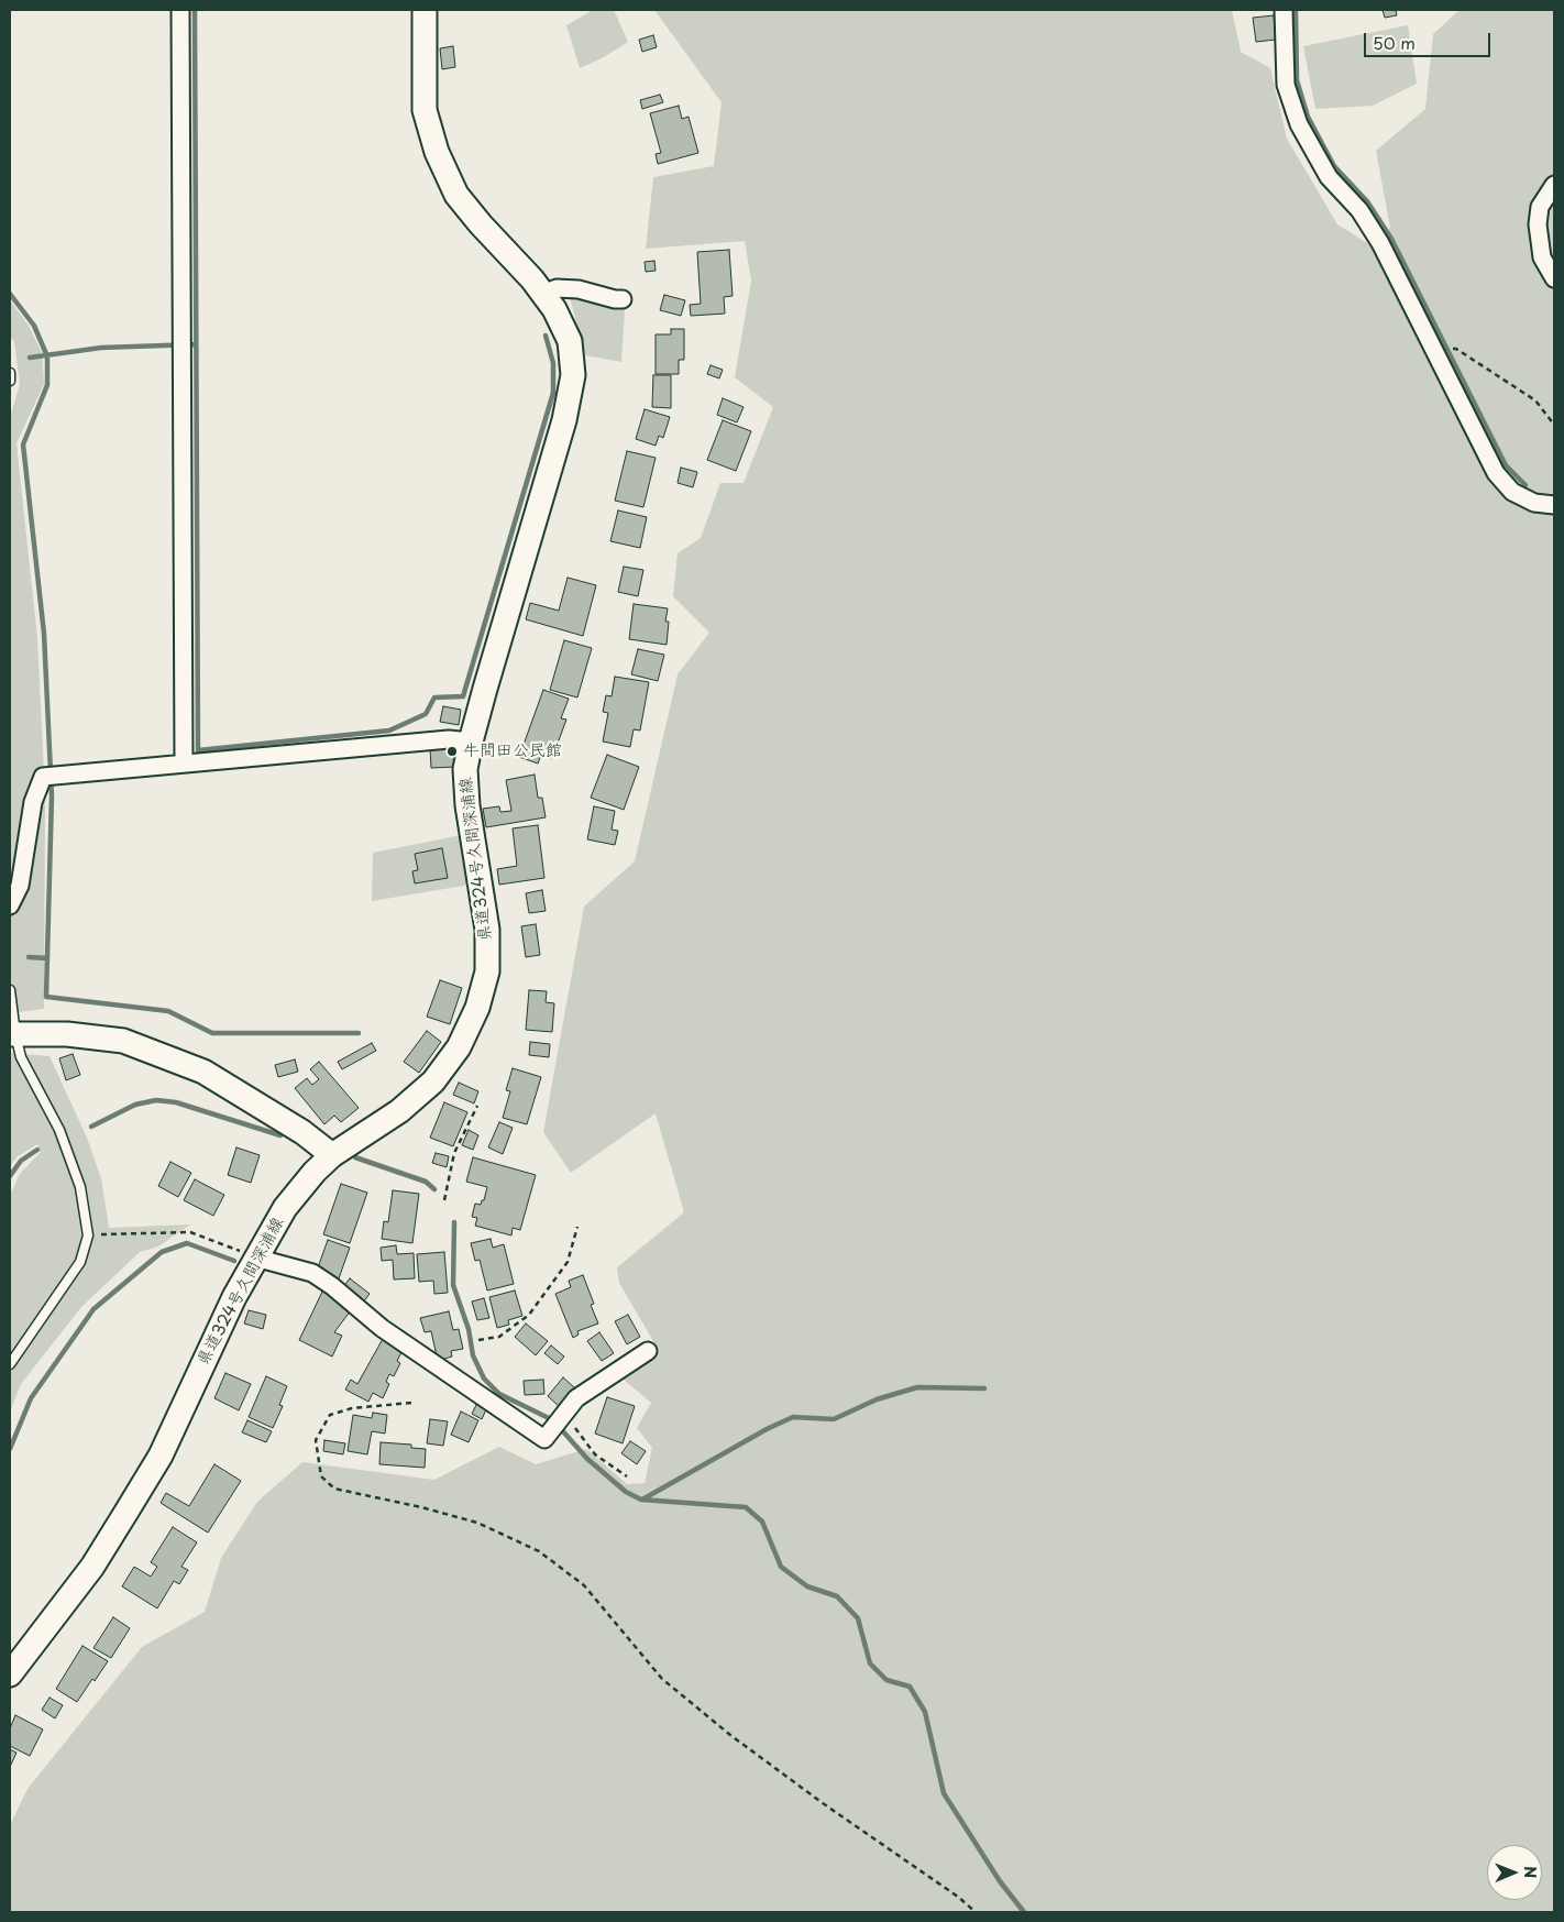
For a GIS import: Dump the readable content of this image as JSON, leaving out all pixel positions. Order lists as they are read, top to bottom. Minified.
{"streets":{"main road":["県道324号久間深浦線"]},"places":["牛間田公民館"],"scale_bar":"50 m","north":"right"}
